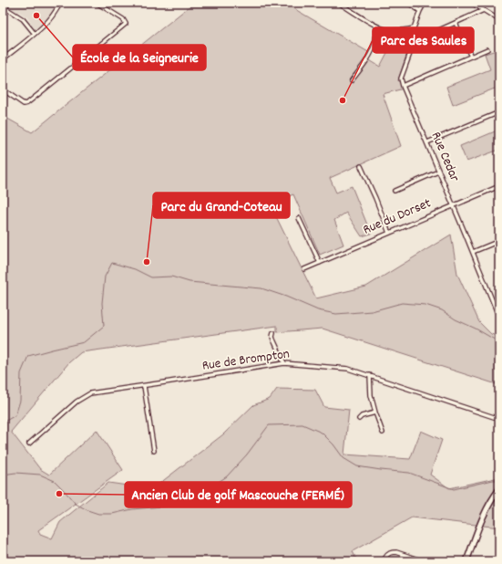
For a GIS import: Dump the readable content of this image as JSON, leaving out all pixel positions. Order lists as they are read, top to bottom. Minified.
{"streets":{"street":["Rue Cedar","Rue du Dorset","Rue de Brompton"]},"crossings":[["Rue Cedar","Rue du Dorset"]],"places":["École de la Seigneurie","Parc des Saules","Parc du Grand-Coteau","Ancien Club de golf Mascouche (FERMÉ)"]}
